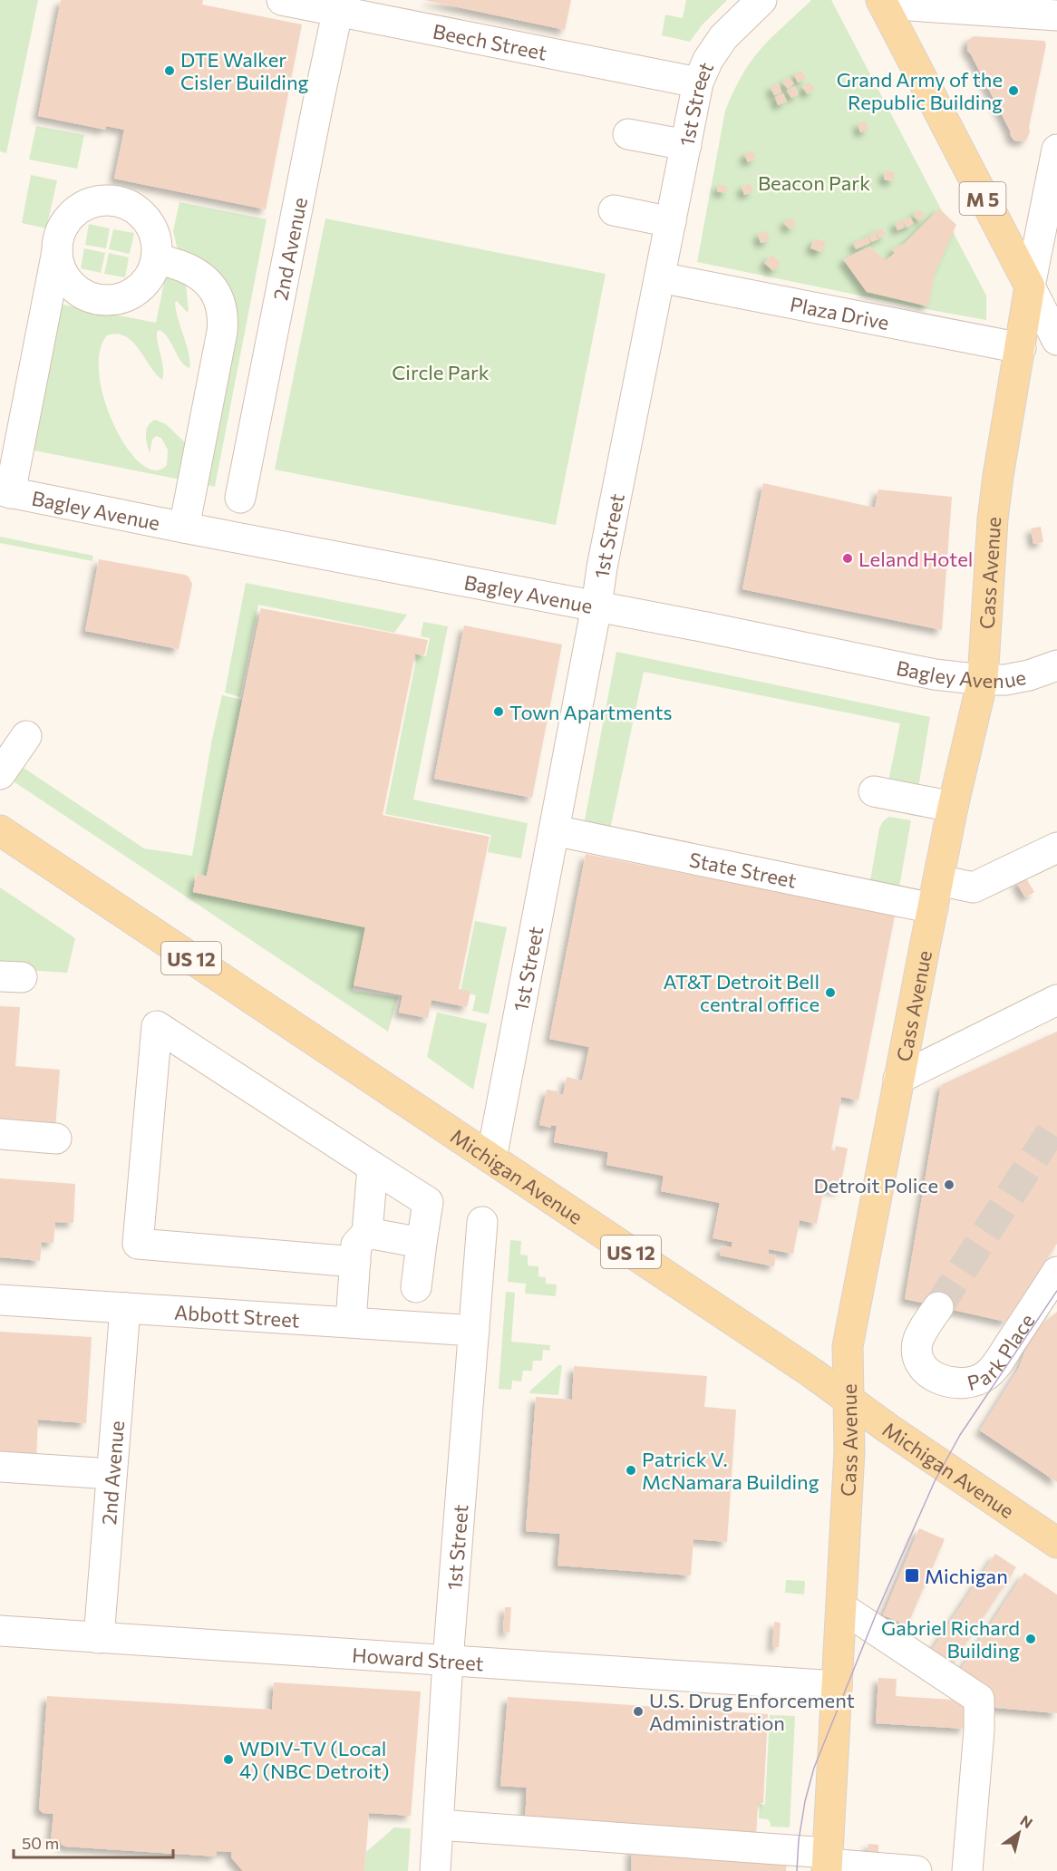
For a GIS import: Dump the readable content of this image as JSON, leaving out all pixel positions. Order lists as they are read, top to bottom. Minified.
{"streets":{"main road":["M 5","Cass Avenue","US 12","Michigan Avenue"],"street":["Beech Street","1st Street","2nd Avenue","Plaza Drive","Bagley Avenue","State Street","Abbott Street","Park Place","Howard Street"]},"crossings":[["Beech Street","1st Street"],["Beech Street","2nd Avenue"],["1st Street","Plaza Drive"],["1st Street","Bagley Avenue"],["1st Street","State Street"],["1st Street","Michigan Avenue"],["1st Street","Abbott Street"],["1st Street","Howard Street"],["M 5","Cass Avenue"],["2nd Avenue","Abbott Street"],["2nd Avenue","Howard Street"],["Plaza Drive","Cass Avenue"],["Bagley Avenue","Cass Avenue"],["Cass Avenue","State Street"],["Cass Avenue","Michigan Avenue"],["Cass Avenue","Howard Street"]],"parks":["Beacon Park","Circle Park"],"places":{"other":["DTE Walker Cisler Building","Grand Army of the Republic Building","Leland Hotel","Town Apartments","AT&T Detroit Bell central office","Detroit Police","Patrick V. McNamara Building","Gabriel Richard Building","U.S. Drug Enforcement Administration","WDIV-TV (Local 4) (NBC Detroit)"],"transit":["Michigan"]},"scale_bar":"50 m","north":"top right"}
